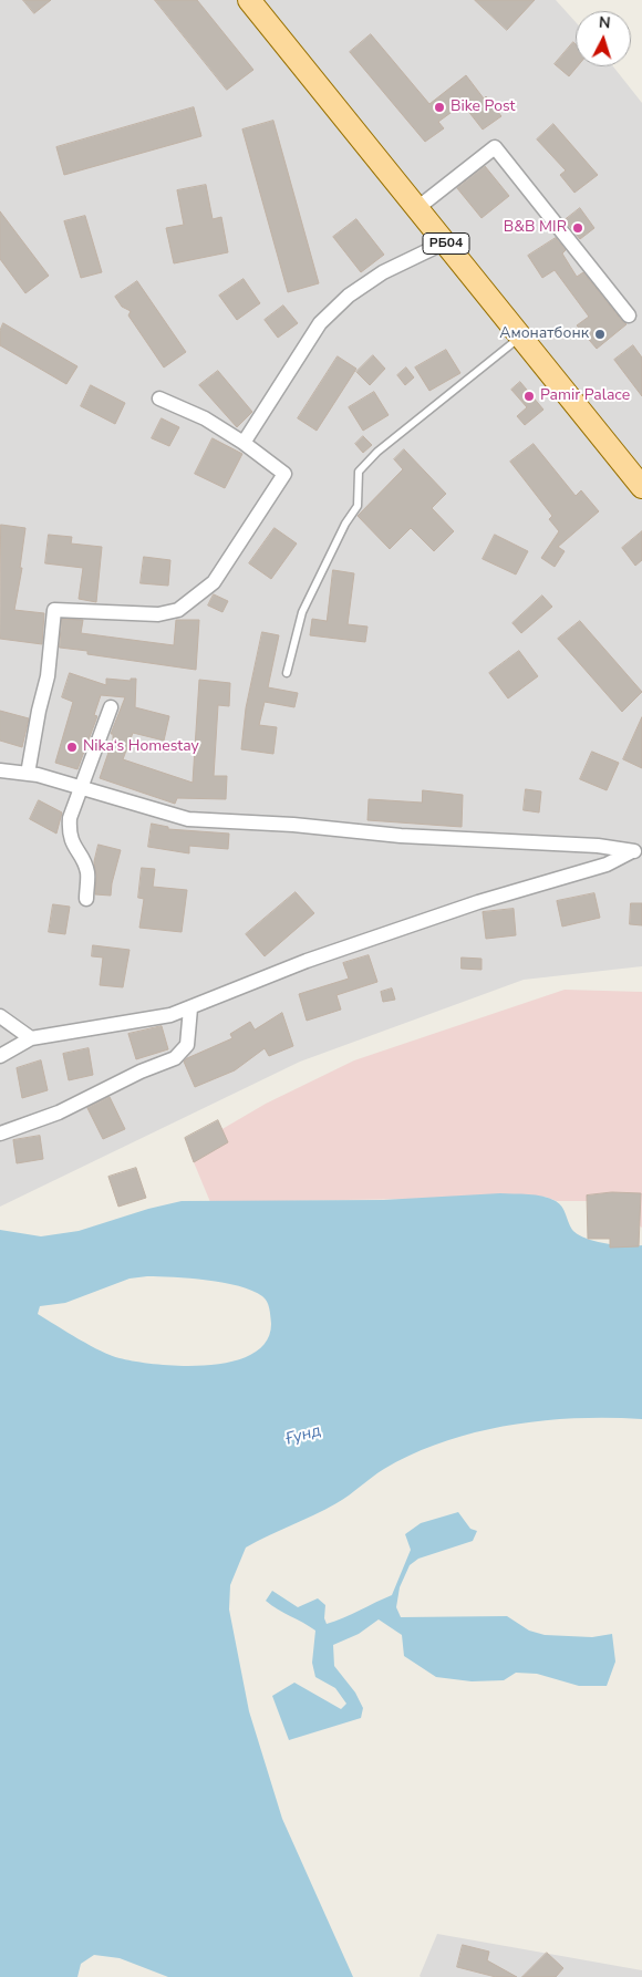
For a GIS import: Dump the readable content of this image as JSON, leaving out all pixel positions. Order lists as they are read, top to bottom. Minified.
{"streets":{"main road":["РБ04"]},"water":["Ғунд"],"places":["Bike Post","B&B MIR","Амонатбонк","Pamir Palace","Nika‘s Homestay"],"north":"top"}
